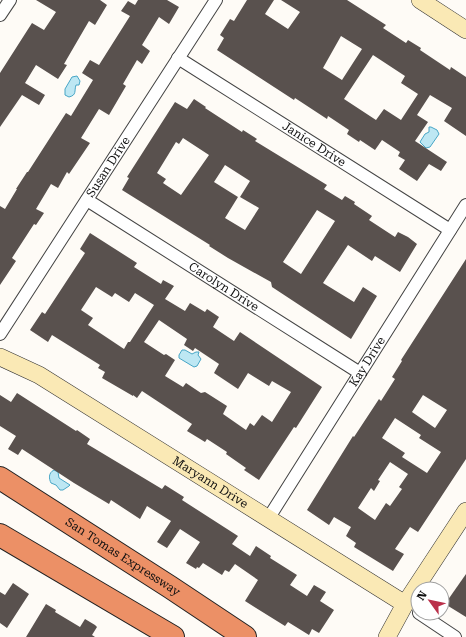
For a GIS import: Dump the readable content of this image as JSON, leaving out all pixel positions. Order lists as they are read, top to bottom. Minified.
{"streets":{"highway":["San Tomas Expressway"],"street":["Janice Drive","Susan Drive","Carolyn Drive","Kay Drive","Maryann Drive"]},"crossings":[["Janice Drive","Susan Drive"],["Janice Drive","Kay Drive"],["Susan Drive","Carolyn Drive"],["Carolyn Drive","Kay Drive"],["Kay Drive","Maryann Drive"]],"north":"top left"}
